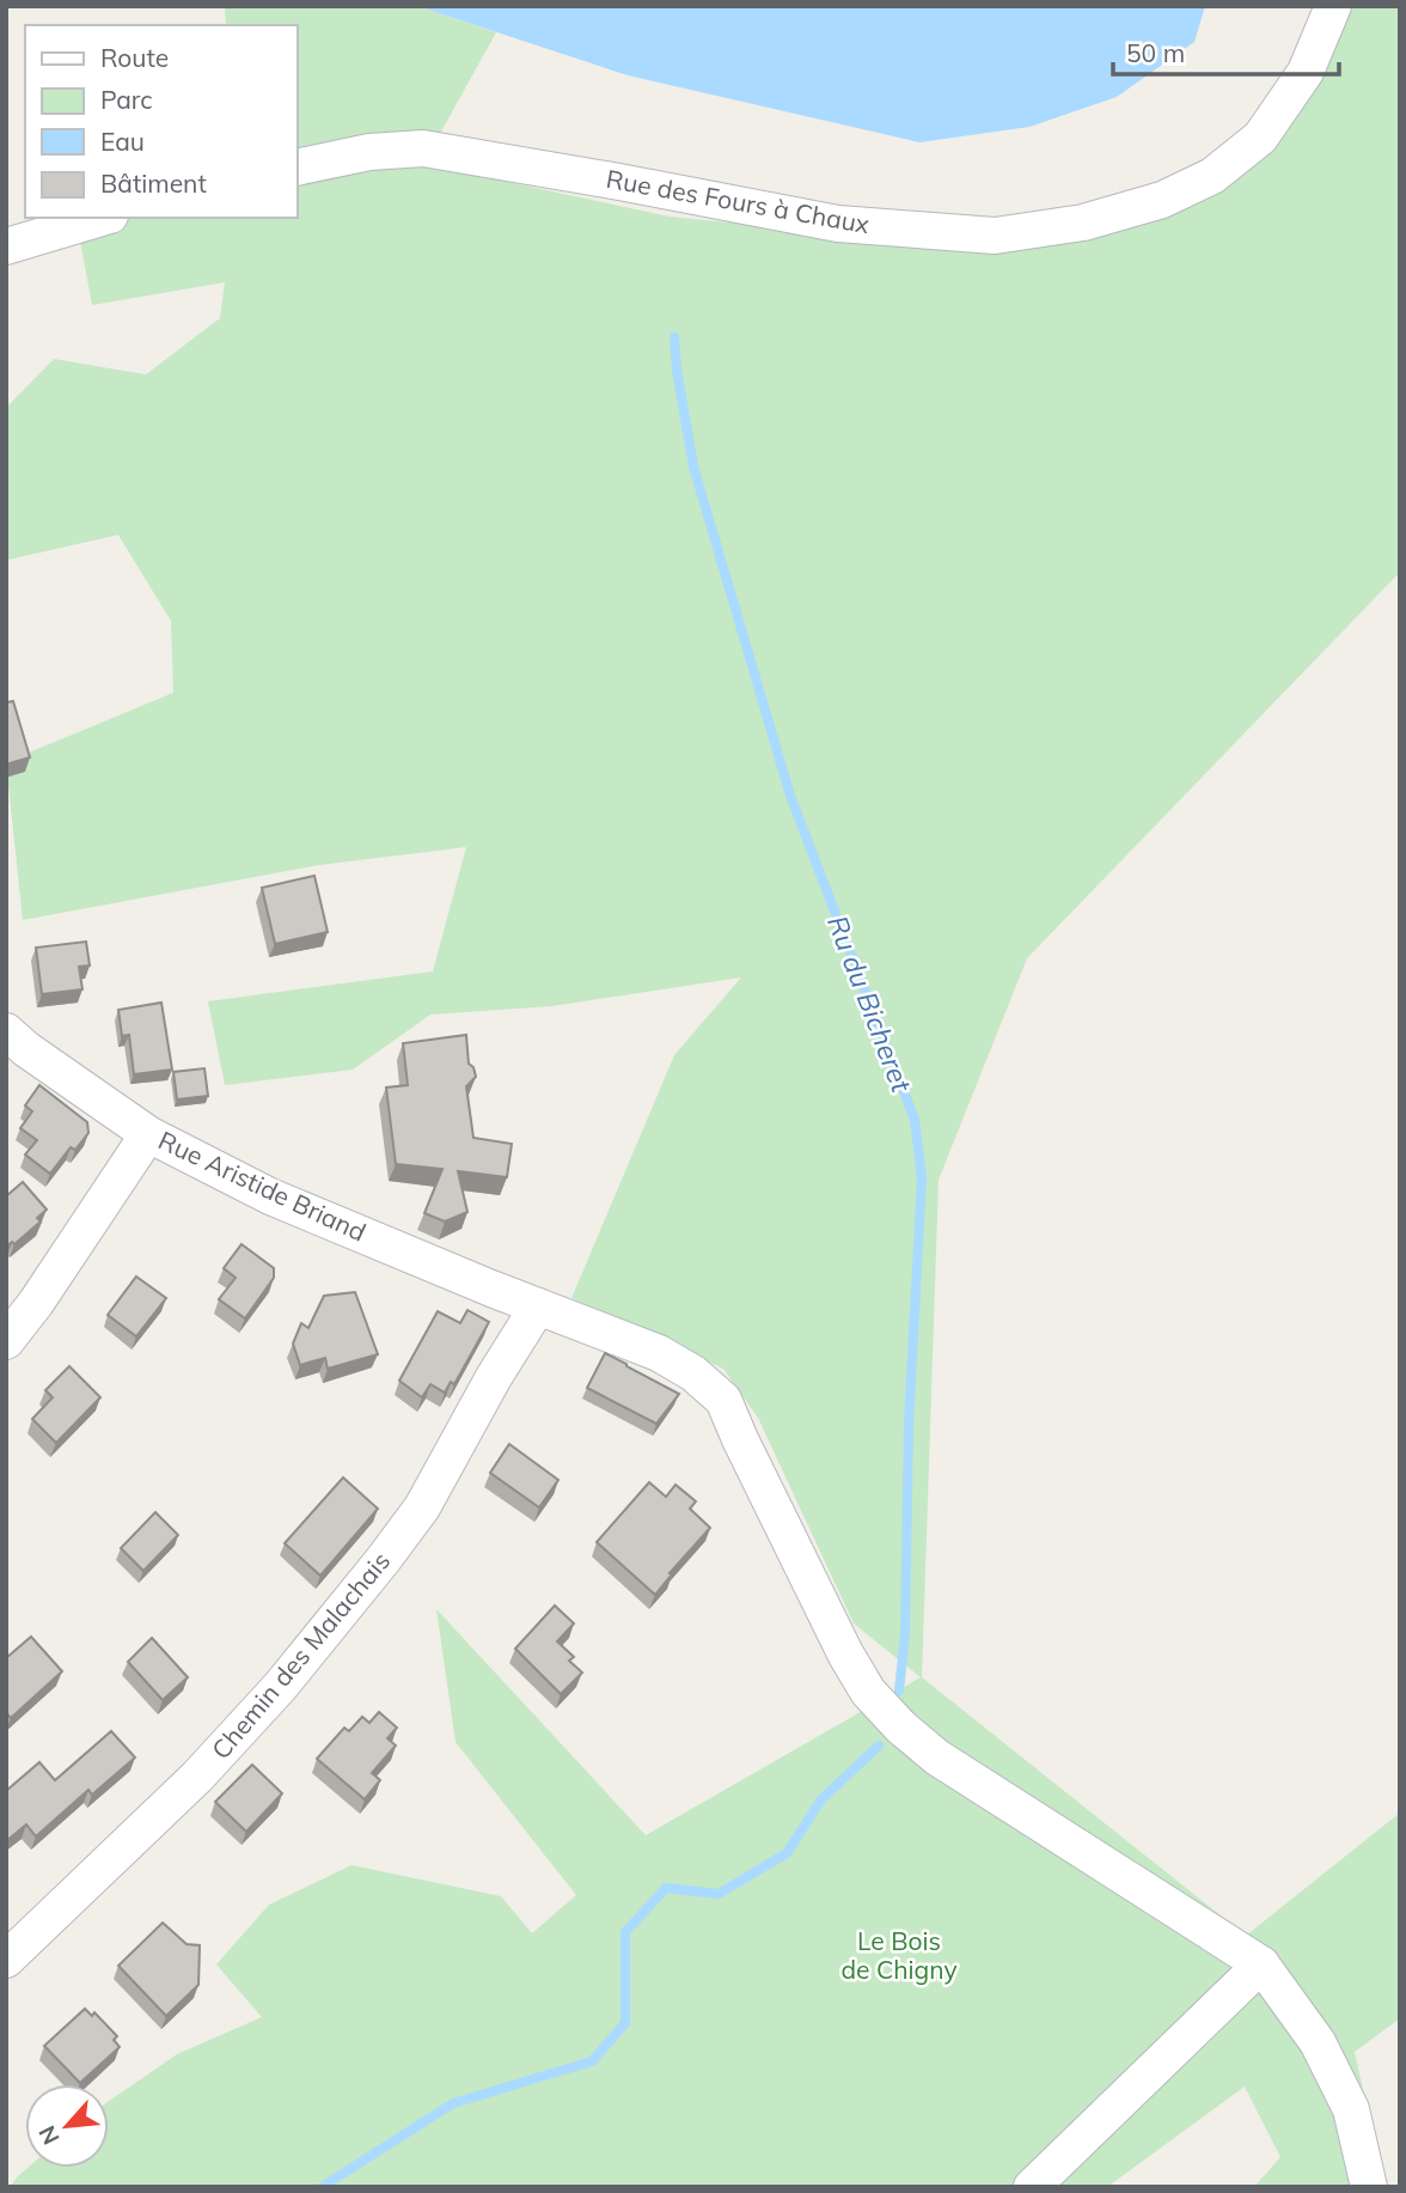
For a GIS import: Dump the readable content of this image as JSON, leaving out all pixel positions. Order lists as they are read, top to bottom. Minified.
{"streets":{"street":["Rue des Fours à Chaux","Rue Aristide Briand","Chemin des Malachais"]},"crossings":[["Rue Aristide Briand","Chemin des Malachais"]],"water":["Ru du Bicheret"],"parks":["Le Bois de Chigny"],"legend":["Route","Parc","Eau","Bâtiment"],"scale_bar":"50 m","north":"bottom left"}
